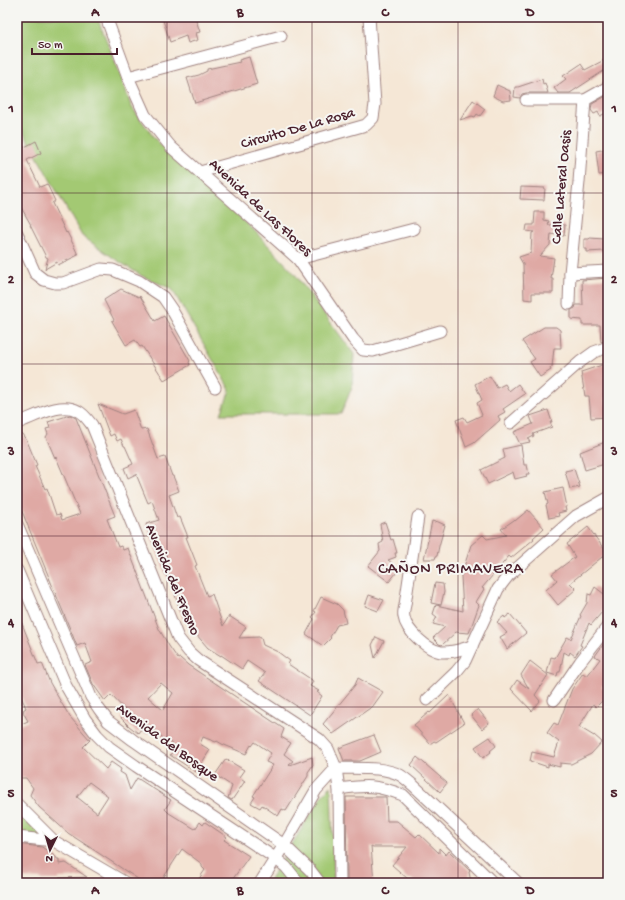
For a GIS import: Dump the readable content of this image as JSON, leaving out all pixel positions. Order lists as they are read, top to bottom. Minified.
{"streets":{"street":["Circuito De La Rosa","Calle Lateral Oasis","Avenida de Las Flores","Avenida del Fresno","Avenida del Bosque"]},"crossings":[["Circuito De La Rosa","Avenida de Las Flores"]],"districts":["CAÑON PRIMAVERA"],"scale_bar":"50 m","north":"bottom","grid":{"columns":["A","B","C","D"],"rows":["1","2","3","4","5"]}}
